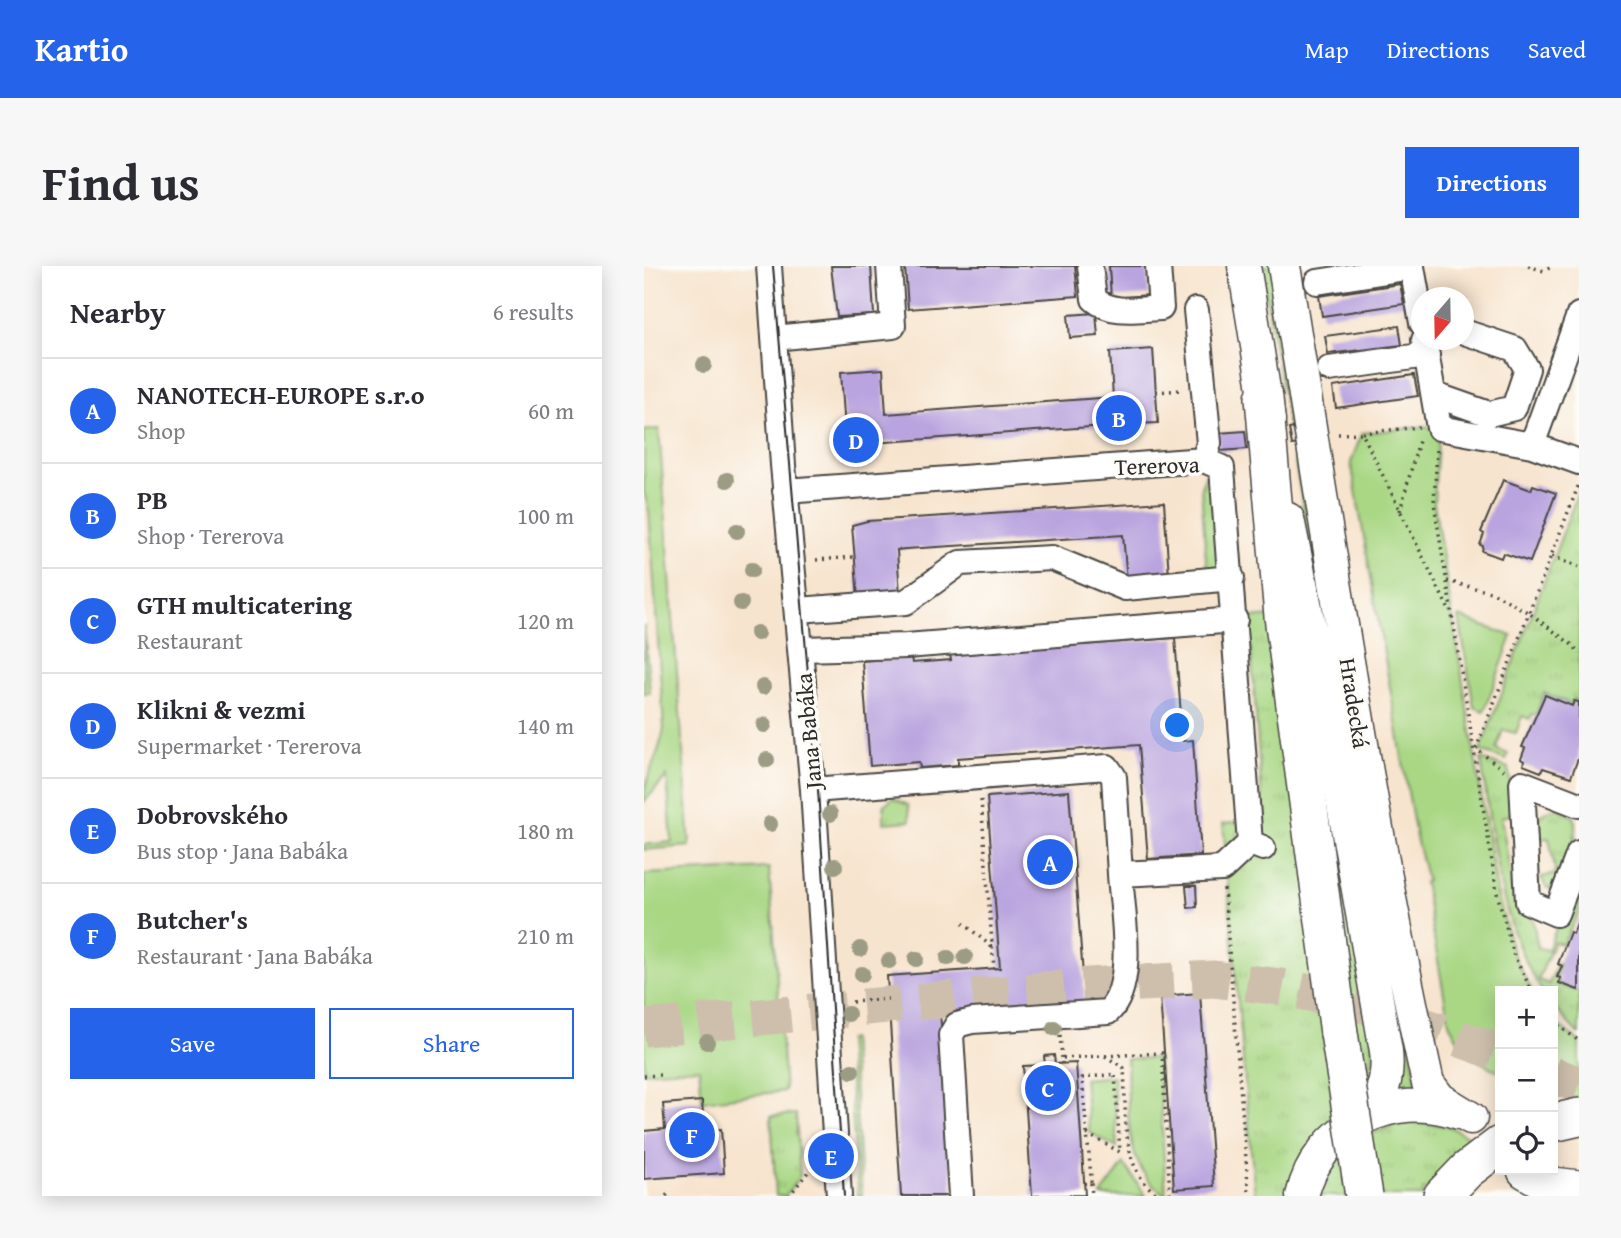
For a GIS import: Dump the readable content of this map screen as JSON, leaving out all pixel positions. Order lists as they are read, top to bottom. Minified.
{"streets":{"main road":["Hradecká"],"street":["Tererova","Jana Babáka"]},"crossings":[["Tererova","Jana Babáka"]],"north":"bottom","page":{"header":"Kartio","nav":["Map","Directions","Saved"],"title":"Find us","buttons":["Directions",["Save","Share"]],"heading":["Nearby","6 results"],"list":[{"mark":"A","name":"NANOTECH-EUROPE s.r.o","note":"Shop","value":"60 m"},{"mark":"B","name":"PB","note":"Shop · Tererova","value":"100 m"},{"mark":"C","name":"GTH multicatering","note":"Restaurant","value":"120 m"},{"mark":"D","name":"Klikni & vezmi","note":"Supermarket · Tererova","value":"140 m"},{"mark":"E","name":"Dobrovského","note":"Bus stop · Jana Babáka","value":"180 m"},{"mark":"F","name":"Butcher's","note":"Restaurant · Jana Babáka","value":"210 m"}],"pins":["B","D","A","C","F","E"],"map_buttons":["+","−"]}}
